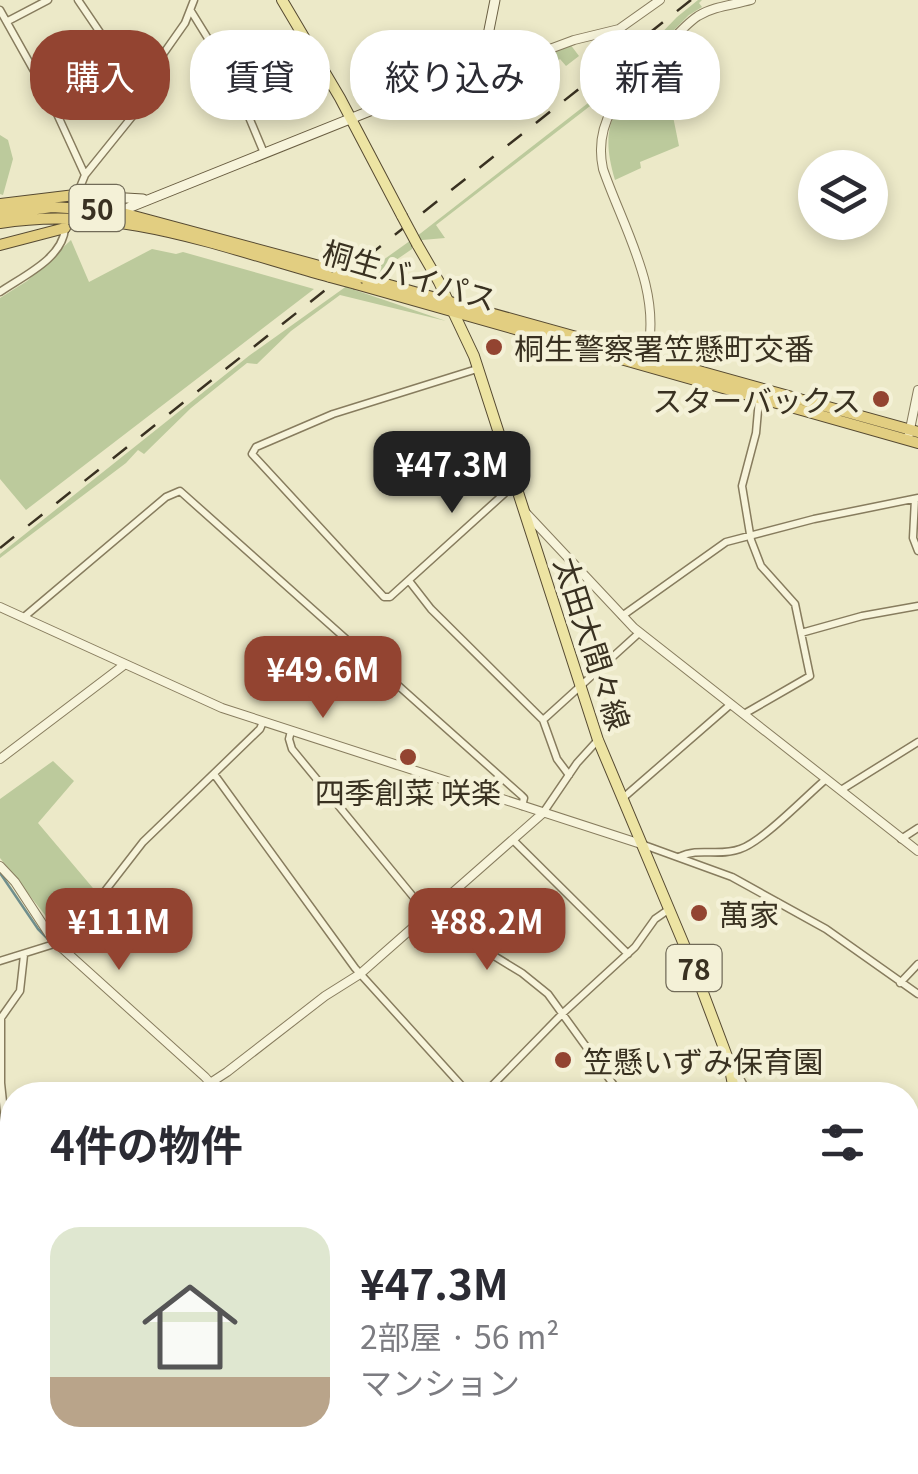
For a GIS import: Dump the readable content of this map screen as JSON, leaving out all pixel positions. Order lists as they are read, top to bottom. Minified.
{"streets":{"highway":["50","桐生バイパス"],"main road":["太田大間々線","78"]},"crossings":[["桐生バイパス","太田大間々線"]],"places":["桐生警察署笠懸町交番","スターバックス","四季創菜 咲楽","萬家","笠懸いずみ保育園"],"page":{"chip":["購入","賃貸","絞り込み","新着"],"price":["¥47.3M","¥49.6M","¥111M","¥88.2M"],"heading":"4件の物件","list":[{"name":"¥47.3M","note":"2部屋 · 56 m² · マンション"}]}}
